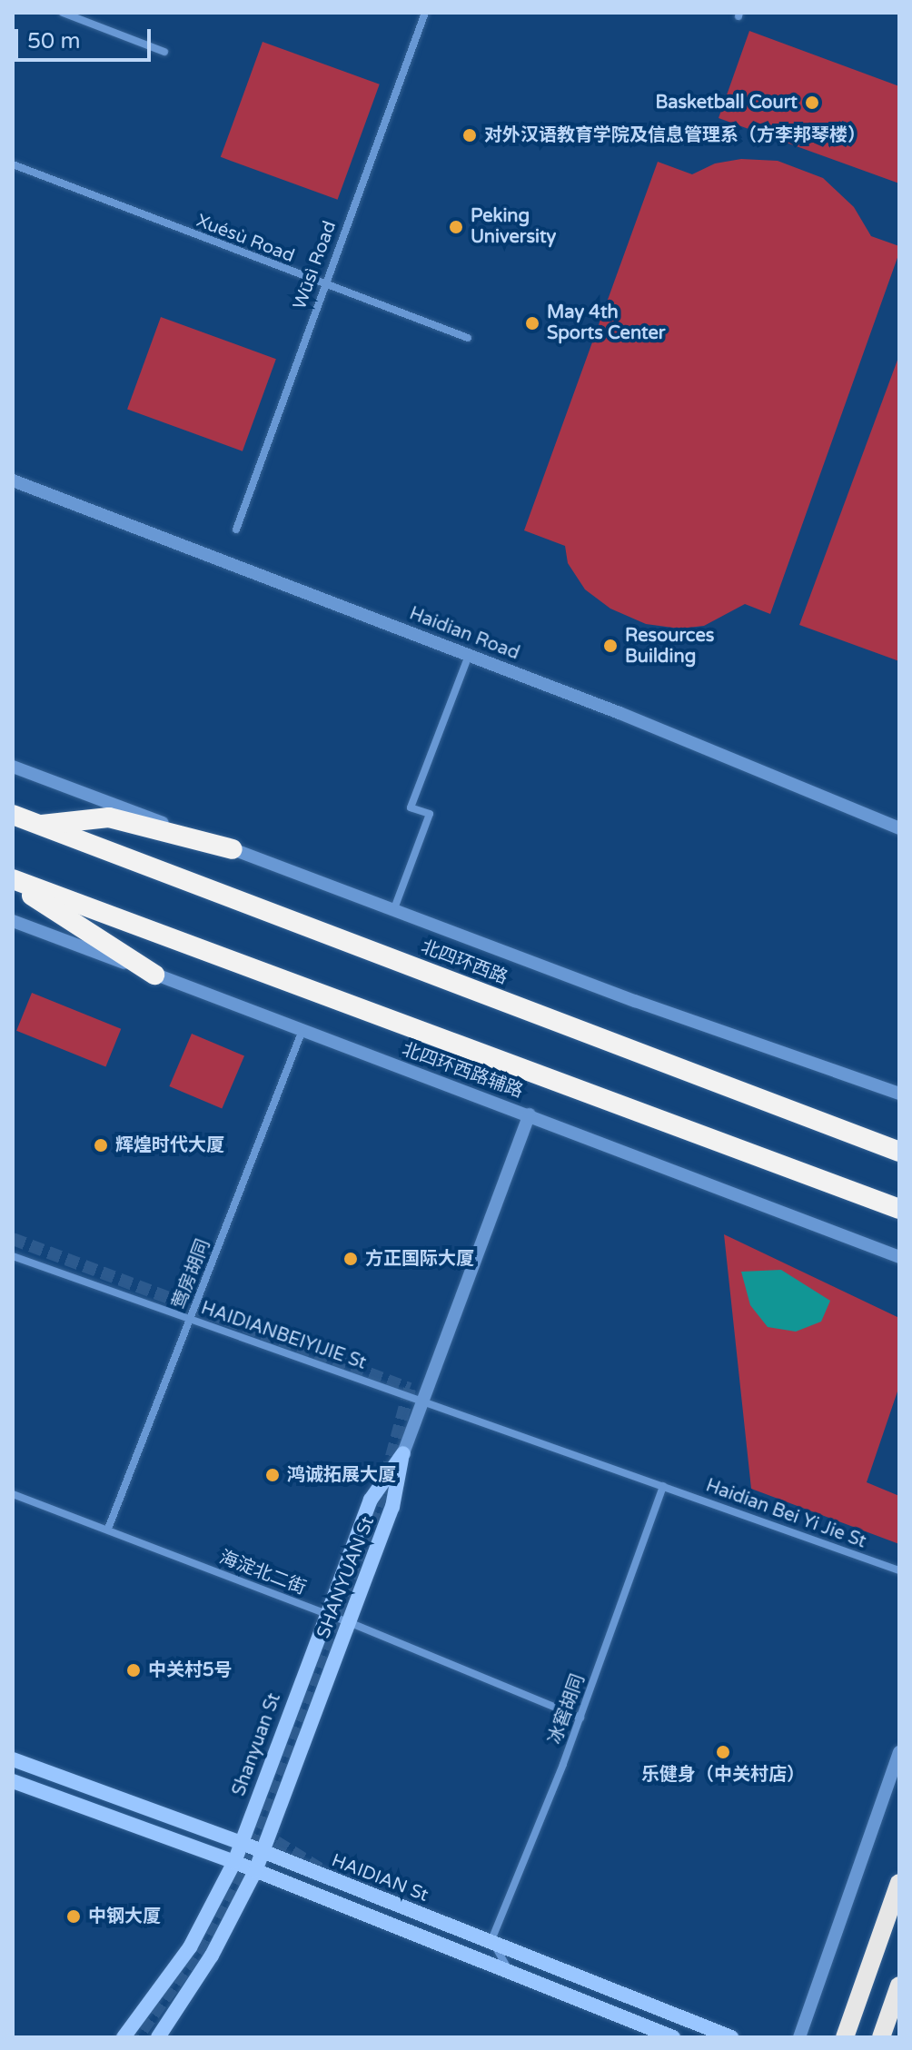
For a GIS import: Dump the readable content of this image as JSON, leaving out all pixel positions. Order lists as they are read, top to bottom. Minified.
{"streets":{"highway":["北四环西路"],"main road":["SHANYUAN St","Shanyuan St","HAIDIAN St"],"street":["Xuésù Road","Wūsì Road","Haidian Road","北四环西路辅路","莺房胡同","HAIDIANBEIYIJIE St","Haidian Bei Yi Jie St","海淀北二街","冰窖胡同"]},"crossings":[["Xuésù Road","Wūsì Road"],["北四环西路辅路","莺房胡同"],["北四环西路辅路","SHANYUAN St"],["莺房胡同","HAIDIANBEIYIJIE St"],["莺房胡同","海淀北二街"],["HAIDIANBEIYIJIE St","Haidian Bei Yi Jie St"],["HAIDIANBEIYIJIE St","SHANYUAN St"],["HAIDIANBEIYIJIE St","冰窖胡同"],["Haidian Bei Yi Jie St","冰窖胡同"],["海淀北二街","SHANYUAN St"],["海淀北二街","冰窖胡同"],["海淀北二街","Shanyuan St"],["SHANYUAN St","Shanyuan St"],["SHANYUAN St","HAIDIAN St"],["冰窖胡同","HAIDIAN St"],["Shanyuan St","HAIDIAN St"]],"places":["Basketball Court","对外汉语教育学院及信息管理系（方李邦琴楼）","Peking University","May 4th Sports Center","Resources Building","辉煌时代大厦","方正国际大厦","鸿诚拓展大厦","中关村5号","乐健身（中关村店）","中钢大厦"],"scale_bar":"50 m"}
